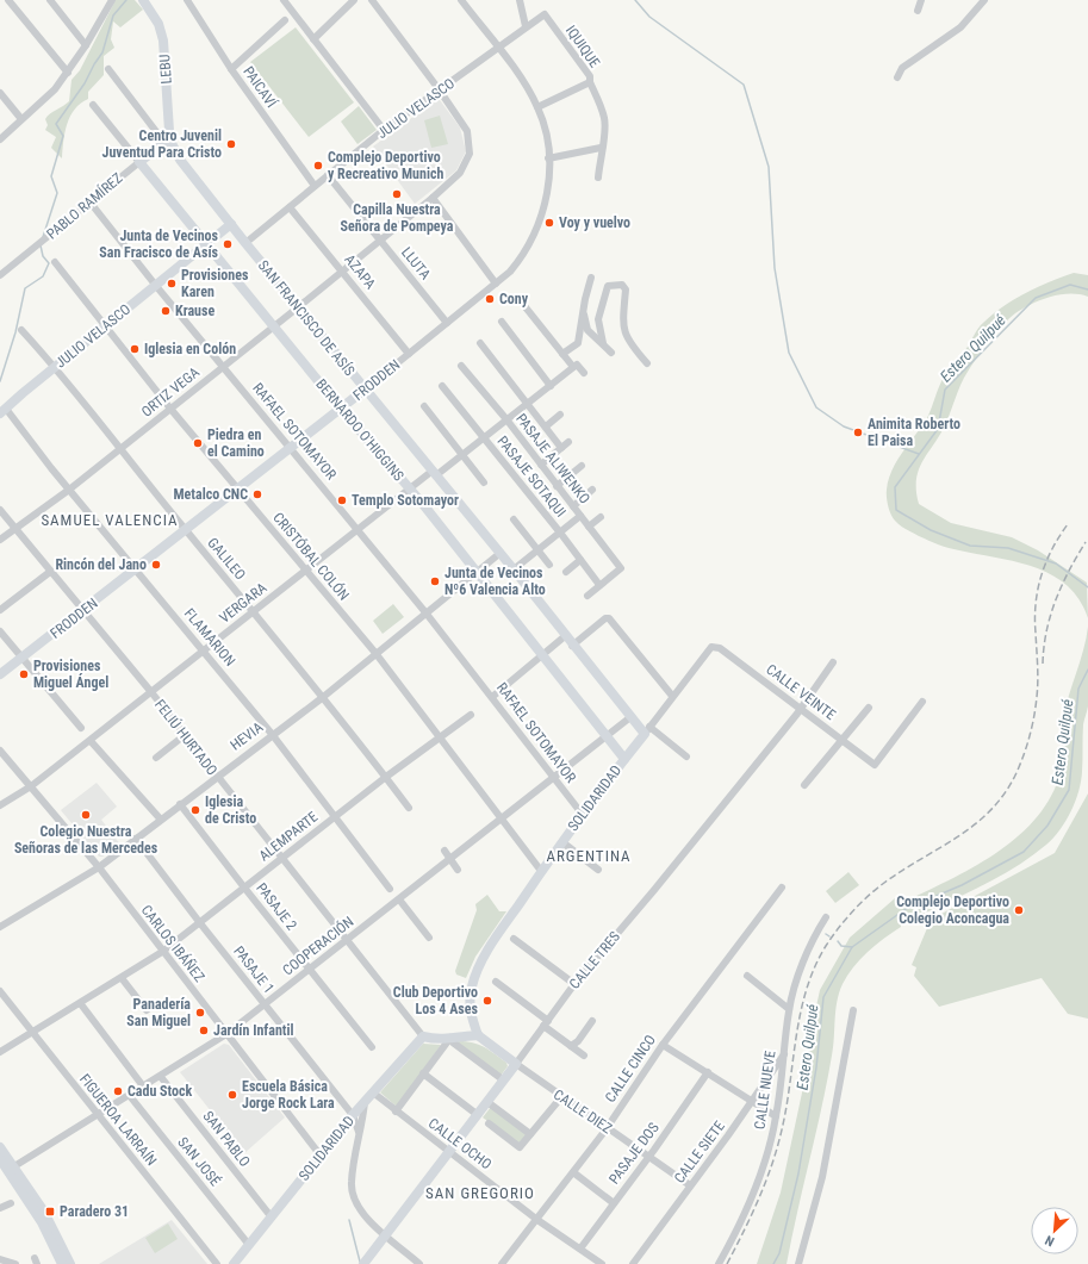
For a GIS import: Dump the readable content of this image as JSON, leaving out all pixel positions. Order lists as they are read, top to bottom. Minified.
{"streets":{"main road":["LEBU","JULIO VELASCO","PABLO RAMÍREZ","SAN FRANCISCO DE ASÍS","FRODDEN","BERNARDO O'HIGGINS","SOLIDARIDAD","CALLE TRES","CALLE DIEZ"],"street":["IQUIQUE","PAICAVÍ","LLUTA","AZAPA","ORTIZ VEGA","RAFAEL SOTOMAYOR","PASAJE ALIWENKO","PASAJE SOTAQUI","CRISTÓBAL COLÓN","GALILEO","VERGARA","FLAMARION","CALLE VEINTE","HEVIA","FELIÚ HURTADO","ALEMPARTE","PASAJE 2","CARLOS IBÁÑEZ","COOPERACIÓN","PASAJE 1","CALLE CINCO","CALLE NUEVE","FIGUEROA LARRAÍN","SAN PABLO","CALLE OCHO","CALLE SIETE","PASAJE DOS","SAN JOSÉ"]},"crossings":[["IQUIQUE","JULIO VELASCO"],["LEBU","PABLO RAMÍREZ"],["LEBU","SAN FRANCISCO DE ASÍS"],["PAICAVÍ","JULIO VELASCO"],["JULIO VELASCO","LLUTA"],["JULIO VELASCO","AZAPA"],["JULIO VELASCO","SAN FRANCISCO DE ASÍS"],["JULIO VELASCO","FRODDEN"],["JULIO VELASCO","ORTIZ VEGA"],["JULIO VELASCO","BERNARDO O'HIGGINS"],["JULIO VELASCO","RAFAEL SOTOMAYOR"],["JULIO VELASCO","CRISTÓBAL COLÓN"],["JULIO VELASCO","GALILEO"],["JULIO VELASCO","FLAMARION"],["PABLO RAMÍREZ","SAN FRANCISCO DE ASÍS"],["PABLO RAMÍREZ","BERNARDO O'HIGGINS"],["PABLO RAMÍREZ","RAFAEL SOTOMAYOR"],["LLUTA","FRODDEN"],["LLUTA","ORTIZ VEGA"],["AZAPA","FRODDEN"],["AZAPA","ORTIZ VEGA"],["SAN FRANCISCO DE ASÍS","FRODDEN"],["SAN FRANCISCO DE ASÍS","ORTIZ VEGA"],["SAN FRANCISCO DE ASÍS","VERGARA"],["SAN FRANCISCO DE ASÍS","HEVIA"],["SAN FRANCISCO DE ASÍS","SOLIDARIDAD"],["SAN FRANCISCO DE ASÍS","COOPERACIÓN"],["FRODDEN","BERNARDO O'HIGGINS"],["FRODDEN","RAFAEL SOTOMAYOR"],["FRODDEN","CRISTÓBAL COLÓN"],["FRODDEN","GALILEO"],["FRODDEN","FLAMARION"],["FRODDEN","FELIÚ HURTADO"],["ORTIZ VEGA","BERNARDO O'HIGGINS"],["ORTIZ VEGA","RAFAEL SOTOMAYOR"],["ORTIZ VEGA","CRISTÓBAL COLÓN"],["ORTIZ VEGA","GALILEO"],["ORTIZ VEGA","FLAMARION"],["ORTIZ VEGA","FELIÚ HURTADO"],["BERNARDO O'HIGGINS","VERGARA"],["BERNARDO O'HIGGINS","HEVIA"],["BERNARDO O'HIGGINS","SOLIDARIDAD"],["BERNARDO O'HIGGINS","COOPERACIÓN"],["RAFAEL SOTOMAYOR","VERGARA"],["RAFAEL SOTOMAYOR","HEVIA"],["RAFAEL SOTOMAYOR","SOLIDARIDAD"],["RAFAEL SOTOMAYOR","COOPERACIÓN"],["PASAJE ALIWENKO","PASAJE SOTAQUI"],["PASAJE ALIWENKO","VERGARA"],["PASAJE SOTAQUI","VERGARA"],["CRISTÓBAL COLÓN","VERGARA"],["CRISTÓBAL COLÓN","HEVIA"],["CRISTÓBAL COLÓN","SOLIDARIDAD"],["CRISTÓBAL COLÓN","ALEMPARTE"],["CRISTÓBAL COLÓN","COOPERACIÓN"],["GALILEO","VERGARA"],["GALILEO","HEVIA"],["GALILEO","ALEMPARTE"],["VERGARA","FLAMARION"],["VERGARA","FELIÚ HURTADO"],["VERGARA","CARLOS IBÁÑEZ"],["FLAMARION","HEVIA"],["FLAMARION","ALEMPARTE"],["CALLE VEINTE","SOLIDARIDAD"],["CALLE VEINTE","CALLE TRES"],["HEVIA","FELIÚ HURTADO"],["HEVIA","PASAJE 2"],["HEVIA","CARLOS IBÁÑEZ"],["HEVIA","PASAJE 1"],["FELIÚ HURTADO","SOLIDARIDAD"],["FELIÚ HURTADO","ALEMPARTE"],["FELIÚ HURTADO","COOPERACIÓN"],["SOLIDARIDAD","CARLOS IBÁÑEZ"],["SOLIDARIDAD","PASAJE 1"],["SOLIDARIDAD","CALLE DIEZ"],["SOLIDARIDAD","SAN PABLO"],["SOLIDARIDAD","CALLE OCHO"],["SOLIDARIDAD","SAN JOSÉ"],["ALEMPARTE","PASAJE 2"],["ALEMPARTE","CARLOS IBÁÑEZ"],["ALEMPARTE","PASAJE 1"],["ALEMPARTE","FIGUEROA LARRAÍN"],["PASAJE 2","COOPERACIÓN"],["CARLOS IBÁÑEZ","COOPERACIÓN"],["COOPERACIÓN","PASAJE 1"],["COOPERACIÓN","FIGUEROA LARRAÍN"],["COOPERACIÓN","SAN PABLO"],["COOPERACIÓN","SAN JOSÉ"],["CALLE TRES","CALLE DIEZ"],["CALLE TRES","CALLE OCHO"],["CALLE CINCO","CALLE DIEZ"],["CALLE CINCO","CALLE OCHO"],["CALLE NUEVE","CALLE SIETE"],["CALLE DIEZ","CALLE SIETE"],["CALLE DIEZ","PASAJE DOS"],["CALLE OCHO","PASAJE DOS"]],"districts":["SAMUEL VALENCIA","ARGENTINA","SAN GREGORIO"],"water":["Estero Quilpué"],"places":{"other":["Centro Juvenil Juventud Para Cristo","Complejo Deportivo y Recreativo Munich","Capilla Nuestra Señora de Pompeya","Voy y vuelvo","Junta de Vecinos San Fracisco de Asís","Provisiones Karen","Cony","Krause","Iglesia en Colón","Animita Roberto El Paisa","Piedra en el Camino","Metalco CNC","Templo Sotomayor","Rincón del Jano","Junta de Vecinos Nº6 Valencia Alto","Provisiones Miguel Ángel","Iglesia de Cristo","Colegio Nuestra Señoras de las Mercedes","Complejo Deportivo Colegio Aconcagua","Club Deportivo Los 4 Ases","Panadería San Miguel","Jardín Infantil","Cadu Stock","Escuela Básica Jorge Rock Lara"],"transit":["Paradero 31"]},"north":"bottom left"}
